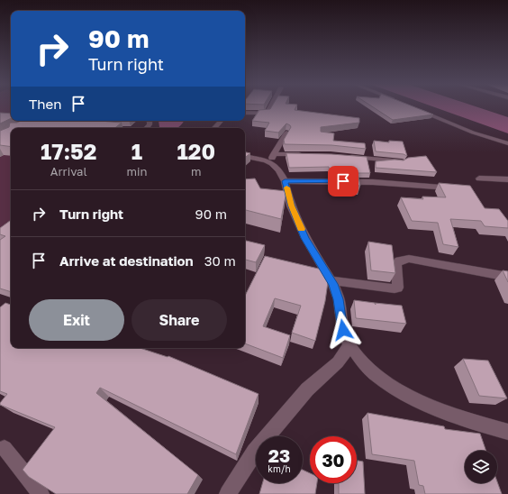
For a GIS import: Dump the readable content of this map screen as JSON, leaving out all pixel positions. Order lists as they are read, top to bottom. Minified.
{"page":{"turn":["90 m","Turn right"],"then":"Then","eta":["17:52","Arrival","1","min","120","m"],"list":[{"name":"Turn right","value":"90 m"},{"name":"Arrive at destination","value":"30 m"}],"buttons":["Exit","Share"],"speed":"23 km/h","limit":"30"}}
